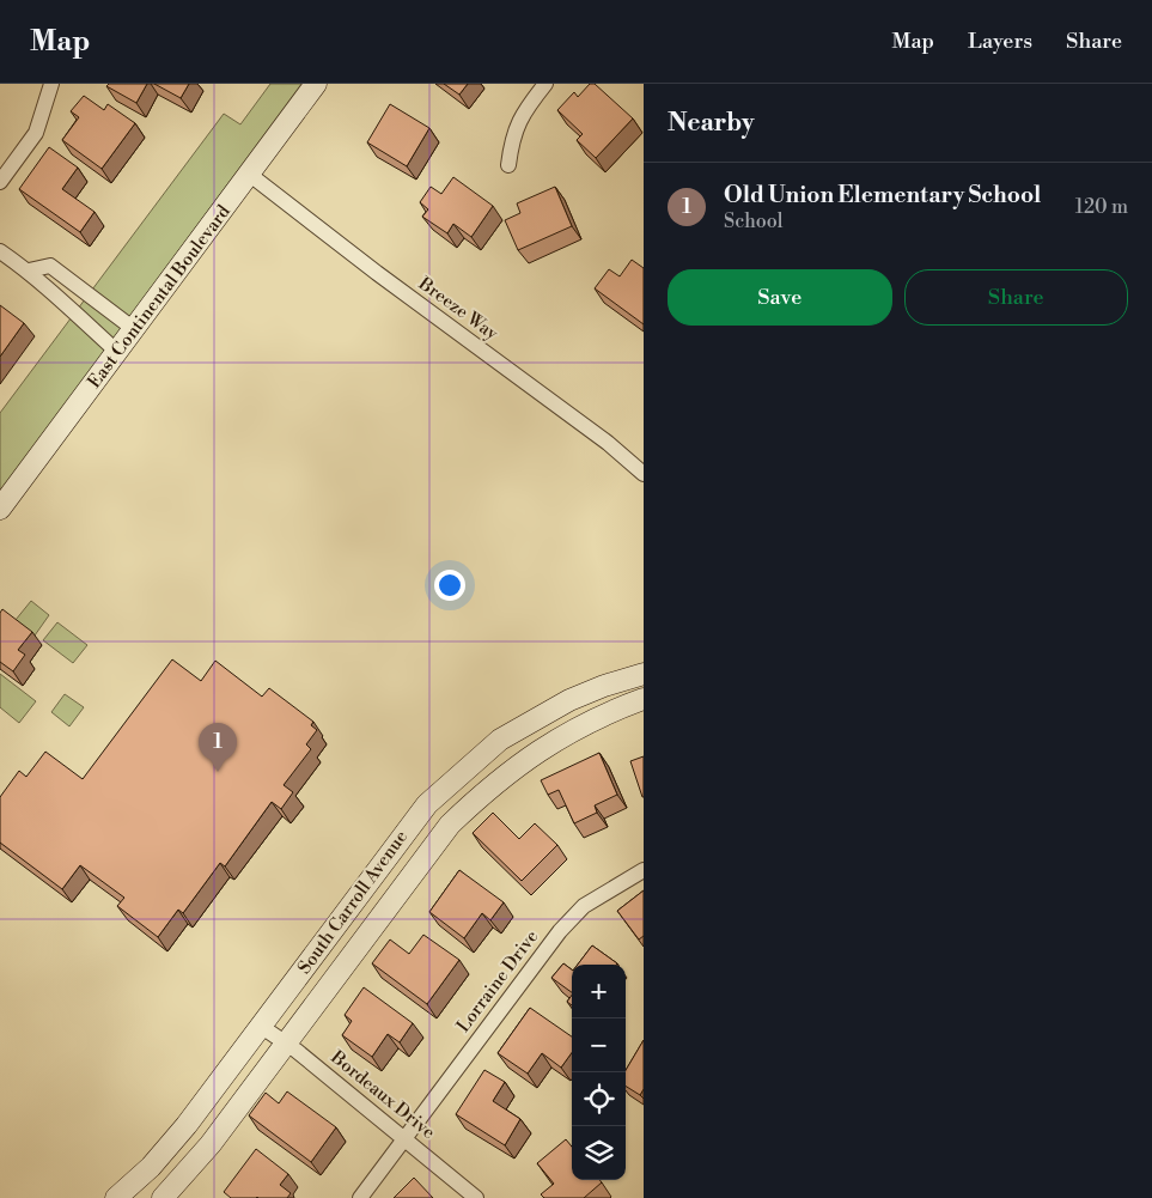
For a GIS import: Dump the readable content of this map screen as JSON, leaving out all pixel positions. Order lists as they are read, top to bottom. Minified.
{"streets":{"main road":["East Continental Boulevard","South Carroll Avenue"],"street":["Breeze Way","Lorraine Drive","Bordeaux Drive"]},"crossings":[["East Continental Boulevard","Breeze Way"],["South Carroll Avenue","Bordeaux Drive"],["Lorraine Drive","Bordeaux Drive"]],"page":{"header":"Map","nav":["Map","Layers","Share"],"heading":"Nearby","list":[{"mark":"1","name":"Old Union Elementary School","note":"School","value":"120 m"}],"buttons":["Save","Share"],"pins":"1","map_buttons":["+","−"]}}
